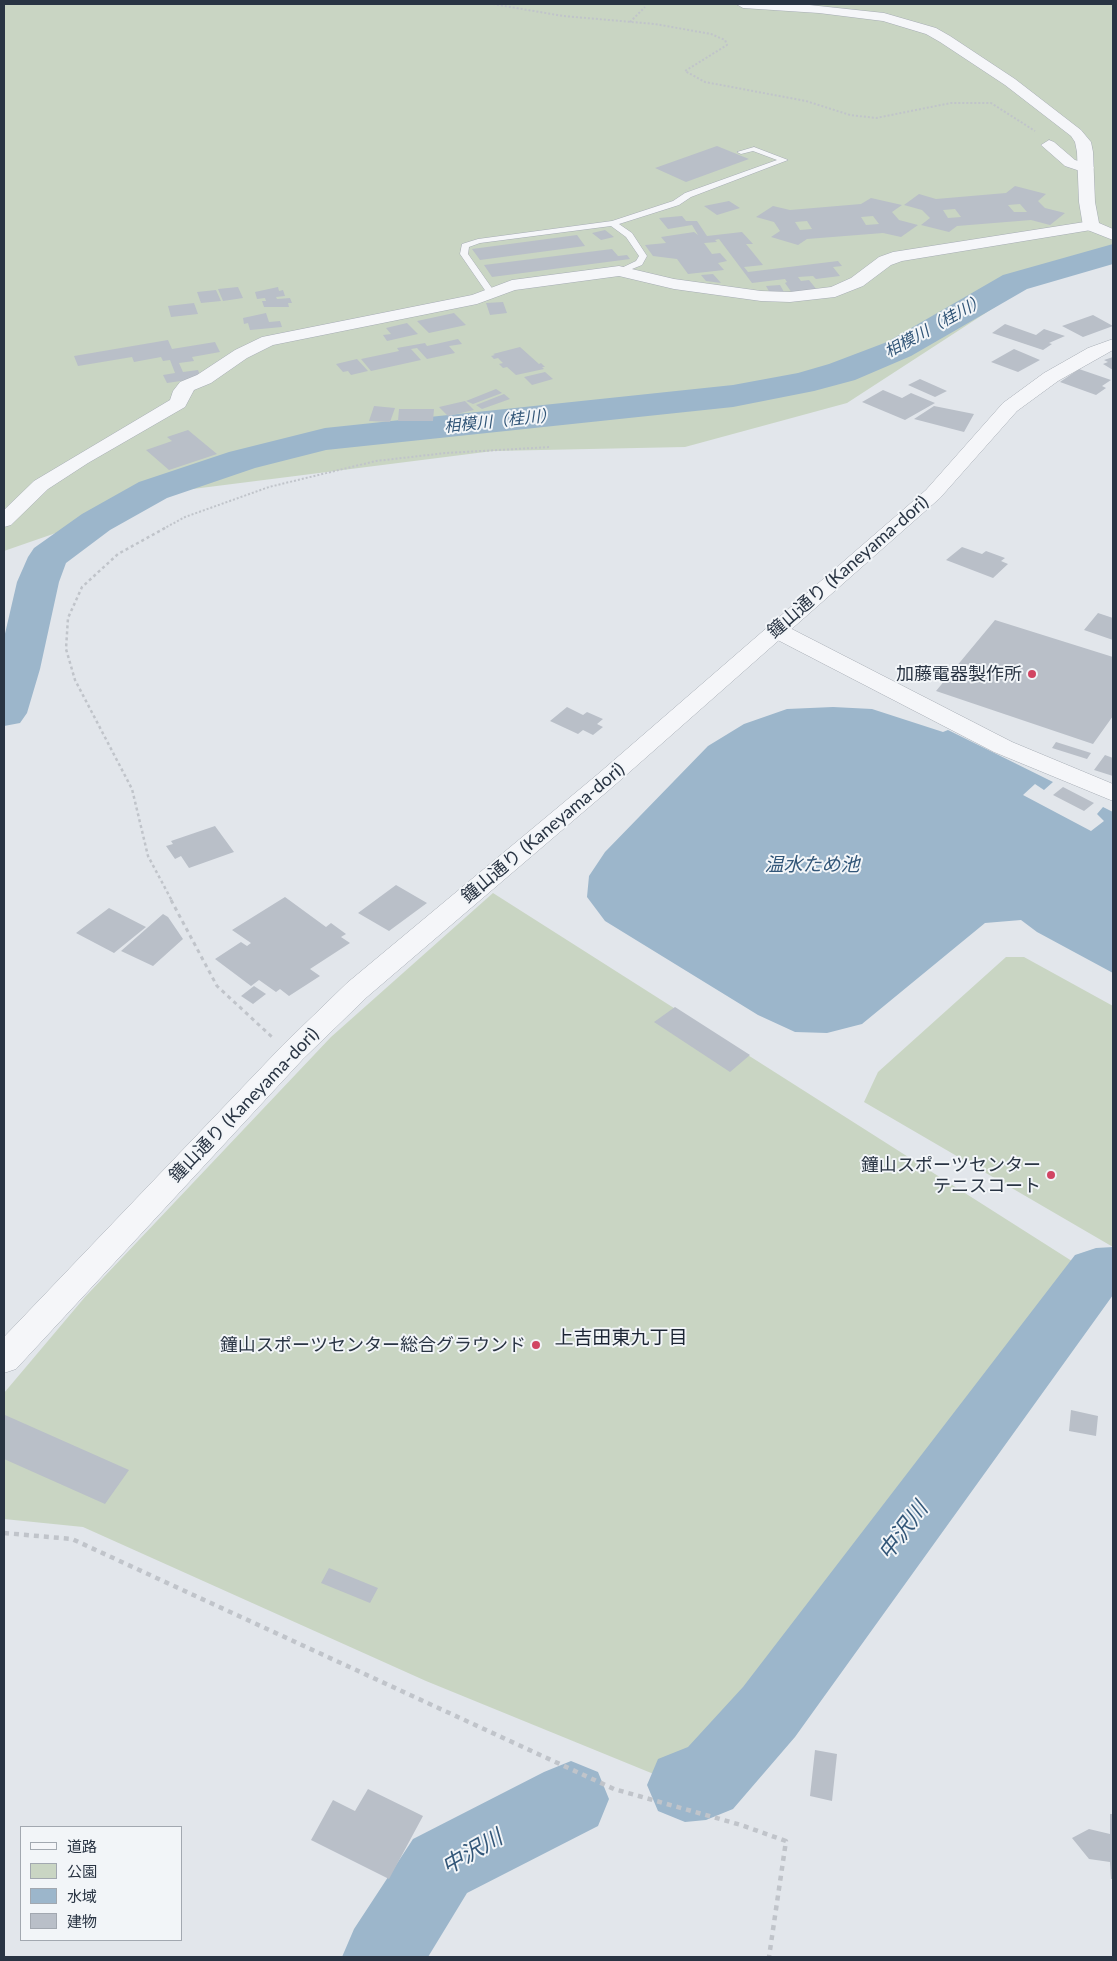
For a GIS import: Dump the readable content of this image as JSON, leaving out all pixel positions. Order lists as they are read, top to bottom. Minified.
{"streets":{"street":["鐘山通り (Kaneyama-dori)"]},"districts":["上吉田東九丁目"],"water":["相模川（桂川）","温水ため池","中沢川"],"places":["加藤電器製作所","鐘山スポーツセンター テニスコート","鐘山スポーツセンター総合グラウンド"],"legend":["道路","公園","水域","建物"]}
